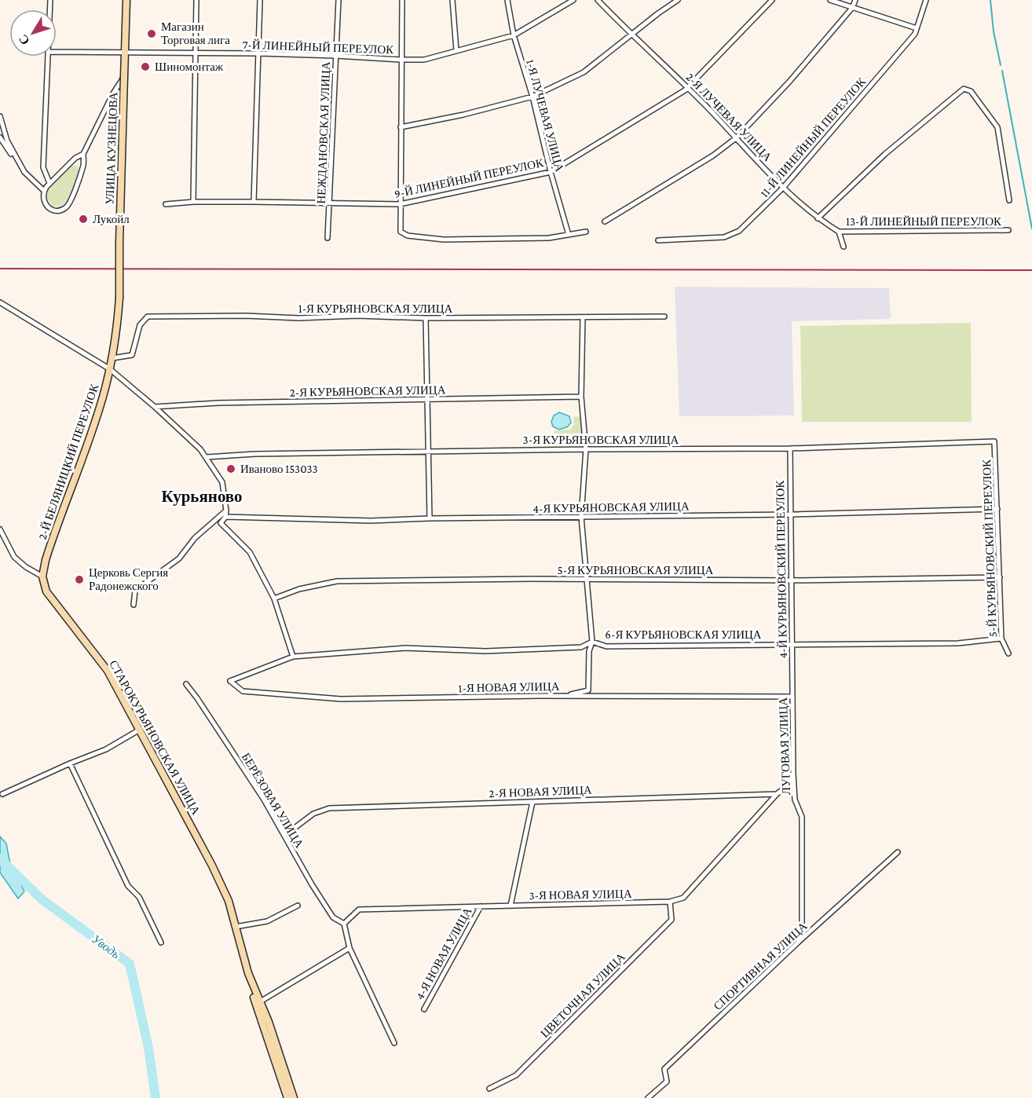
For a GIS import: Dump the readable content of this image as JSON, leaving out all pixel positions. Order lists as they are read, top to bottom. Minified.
{"streets":{"main road":["УЛИЦА КУЗНЕЦОВА","2-Й БЕЛЯНИЦКИЙ ПЕРЕУЛОК","СТАРОКУРЬЯНОВСКАЯ УЛИЦА"],"street":["7-Й ЛИНЕЙНЫЙ ПЕРЕУЛОК","1-Я ЛУЧЕВАЯ УЛИЦА","2-Я ЛУЧЕВАЯ УЛИЦА","НЕЖДАНОВСКАЯ УЛИЦА","11-Й ЛИНЕЙНЫЙ ПЕРЕУЛОК","9-Й ЛИНЕЙНЫЙ ПЕРЕУЛОК","13-Й ЛИНЕЙНЫЙ ПЕРЕУЛОК","1-Я КУРЬЯНОВСКАЯ УЛИЦА","2-Я КУРЬЯНОВСКАЯ УЛИЦА","3-Я КУРЬЯНОВСКАЯ УЛИЦА","4-Я КУРЬЯНОВСКАЯ УЛИЦА","5-Й КУРЬЯНОВСКИЙ ПЕРЕУЛОК","4-Й КУРЬЯНОВСКИЙ ПЕРЕУЛОК","5-Я КУРЬЯНОВСКАЯ УЛИЦА","6-Я КУРЬЯНОВСКАЯ УЛИЦА","1-Я НОВАЯ УЛИЦА","ЛУГОВАЯ УЛИЦА","2-Я НОВАЯ УЛИЦА","БЕРЁЗОВАЯ УЛИЦА","3-Я НОВАЯ УЛИЦА","4-Я НОВАЯ УЛИЦА","СПОРТИВНАЯ УЛИЦА","ЦВЕТОЧНАЯ УЛИЦА"]},"crossings":[["7-Й ЛИНЕЙНЫЙ ПЕРЕУЛОК","1-Я ЛУЧЕВАЯ УЛИЦА"],["7-Й ЛИНЕЙНЫЙ ПЕРЕУЛОК","НЕЖДАНОВСКАЯ УЛИЦА"],["7-Й ЛИНЕЙНЫЙ ПЕРЕУЛОК","УЛИЦА КУЗНЕЦОВА"],["1-Я ЛУЧЕВАЯ УЛИЦА","9-Й ЛИНЕЙНЫЙ ПЕРЕУЛОК"],["2-Я ЛУЧЕВАЯ УЛИЦА","11-Й ЛИНЕЙНЫЙ ПЕРЕУЛОК"],["2-Я ЛУЧЕВАЯ УЛИЦА","9-Й ЛИНЕЙНЫЙ ПЕРЕУЛОК"],["2-Я ЛУЧЕВАЯ УЛИЦА","13-Й ЛИНЕЙНЫЙ ПЕРЕУЛОК"],["НЕЖДАНОВСКАЯ УЛИЦА","9-Й ЛИНЕЙНЫЙ ПЕРЕУЛОК"],["УЛИЦА КУЗНЕЦОВА","2-Й БЕЛЯНИЦКИЙ ПЕРЕУЛОК"],["1-Я КУРЬЯНОВСКАЯ УЛИЦА","2-Й БЕЛЯНИЦКИЙ ПЕРЕУЛОК"],["3-Я КУРЬЯНОВСКАЯ УЛИЦА","5-Й КУРЬЯНОВСКИЙ ПЕРЕУЛОК"],["3-Я КУРЬЯНОВСКАЯ УЛИЦА","4-Й КУРЬЯНОВСКИЙ ПЕРЕУЛОК"],["2-Й БЕЛЯНИЦКИЙ ПЕРЕУЛОК","СТАРОКУРЬЯНОВСКАЯ УЛИЦА"],["4-Я КУРЬЯНОВСКАЯ УЛИЦА","5-Й КУРЬЯНОВСКИЙ ПЕРЕУЛОК"],["4-Я КУРЬЯНОВСКАЯ УЛИЦА","4-Й КУРЬЯНОВСКИЙ ПЕРЕУЛОК"],["5-Й КУРЬЯНОВСКИЙ ПЕРЕУЛОК","5-Я КУРЬЯНОВСКАЯ УЛИЦА"],["5-Й КУРЬЯНОВСКИЙ ПЕРЕУЛОК","6-Я КУРЬЯНОВСКАЯ УЛИЦА"],["4-Й КУРЬЯНОВСКИЙ ПЕРЕУЛОК","5-Я КУРЬЯНОВСКАЯ УЛИЦА"],["4-Й КУРЬЯНОВСКИЙ ПЕРЕУЛОК","6-Я КУРЬЯНОВСКАЯ УЛИЦА"],["4-Й КУРЬЯНОВСКИЙ ПЕРЕУЛОК","ЛУГОВАЯ УЛИЦА"],["6-Я КУРЬЯНОВСКАЯ УЛИЦА","1-Я НОВАЯ УЛИЦА"],["1-Я НОВАЯ УЛИЦА","ЛУГОВАЯ УЛИЦА"],["ЛУГОВАЯ УЛИЦА","СПОРТИВНАЯ УЛИЦА"],["2-Я НОВАЯ УЛИЦА","БЕРЁЗОВАЯ УЛИЦА"],["2-Я НОВАЯ УЛИЦА","3-Я НОВАЯ УЛИЦА"],["БЕРЁЗОВАЯ УЛИЦА","3-Я НОВАЯ УЛИЦА"],["3-Я НОВАЯ УЛИЦА","4-Я НОВАЯ УЛИЦА"],["3-Я НОВАЯ УЛИЦА","ЦВЕТОЧНАЯ УЛИЦА"]],"districts":["Курьяново"],"water":["Уводь"],"places":["Магазин Торговая лига","Шиномонтаж","Лукойл","Иваново 153033","Церковь Сергия Радонежского"],"north":"bottom left"}
